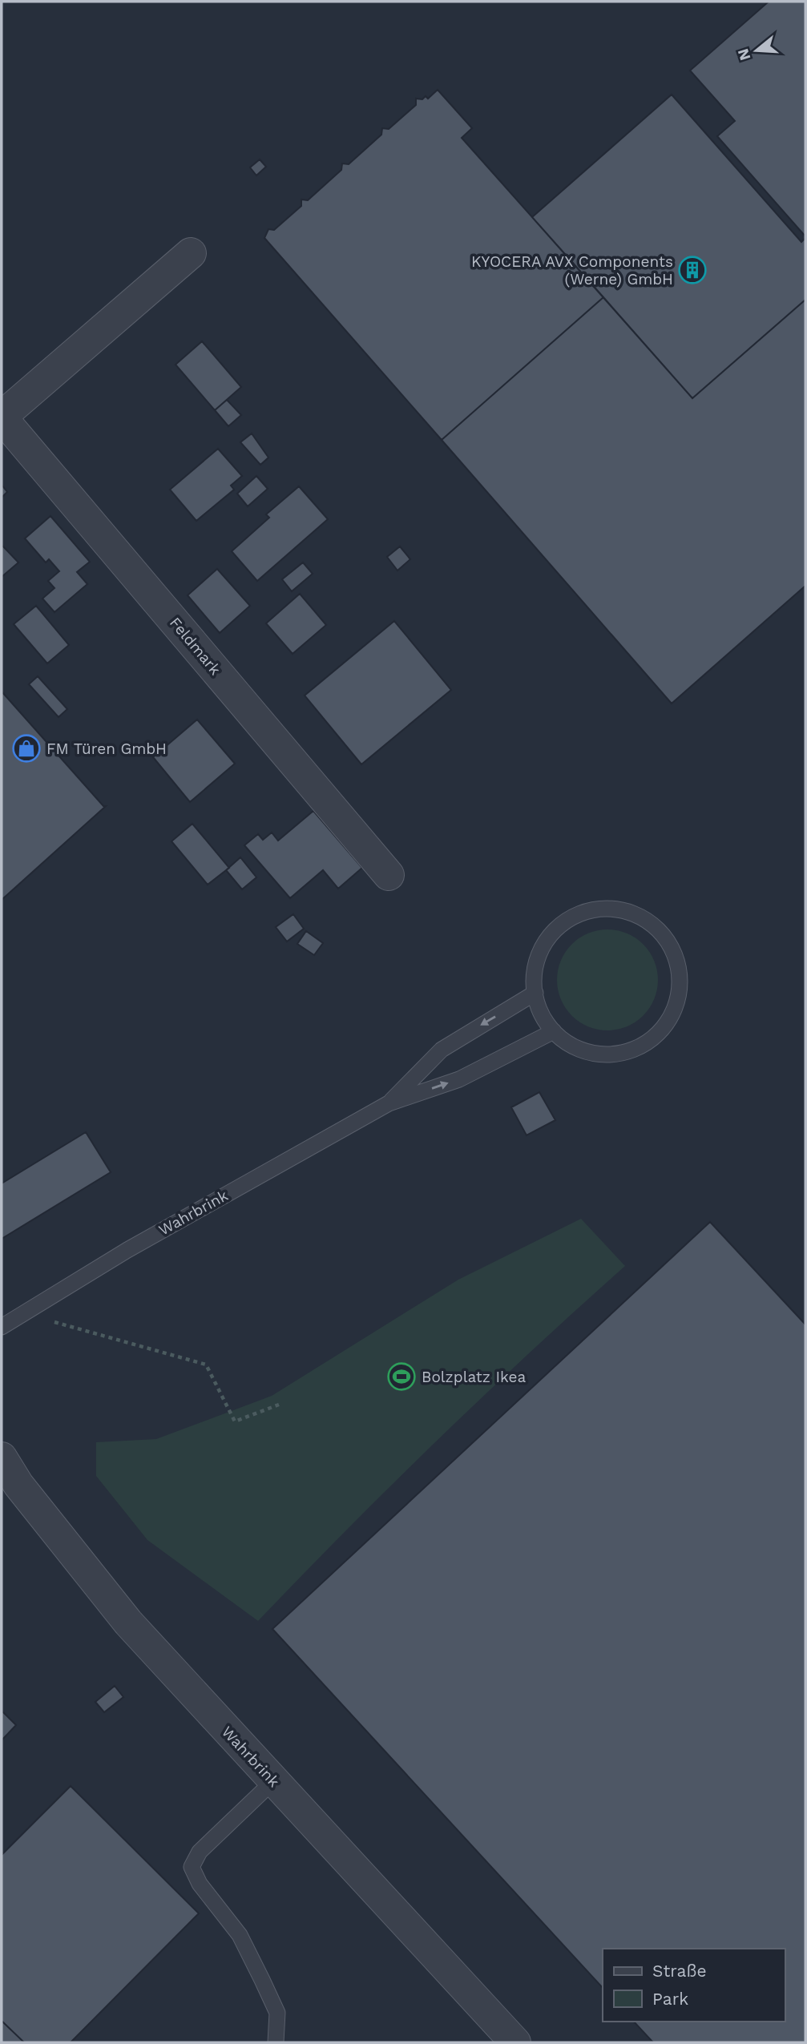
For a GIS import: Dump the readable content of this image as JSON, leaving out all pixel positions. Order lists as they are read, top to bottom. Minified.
{"streets":{"street":["Feldmark","Wahrbrink"]},"places":{"building":["KYOCERA AVX Components (Werne) GmbH"],"shop":["FM Türen GmbH"],"sports":["Bolzplatz Ikea"]},"legend":["Straße","Park"],"north":"left"}
